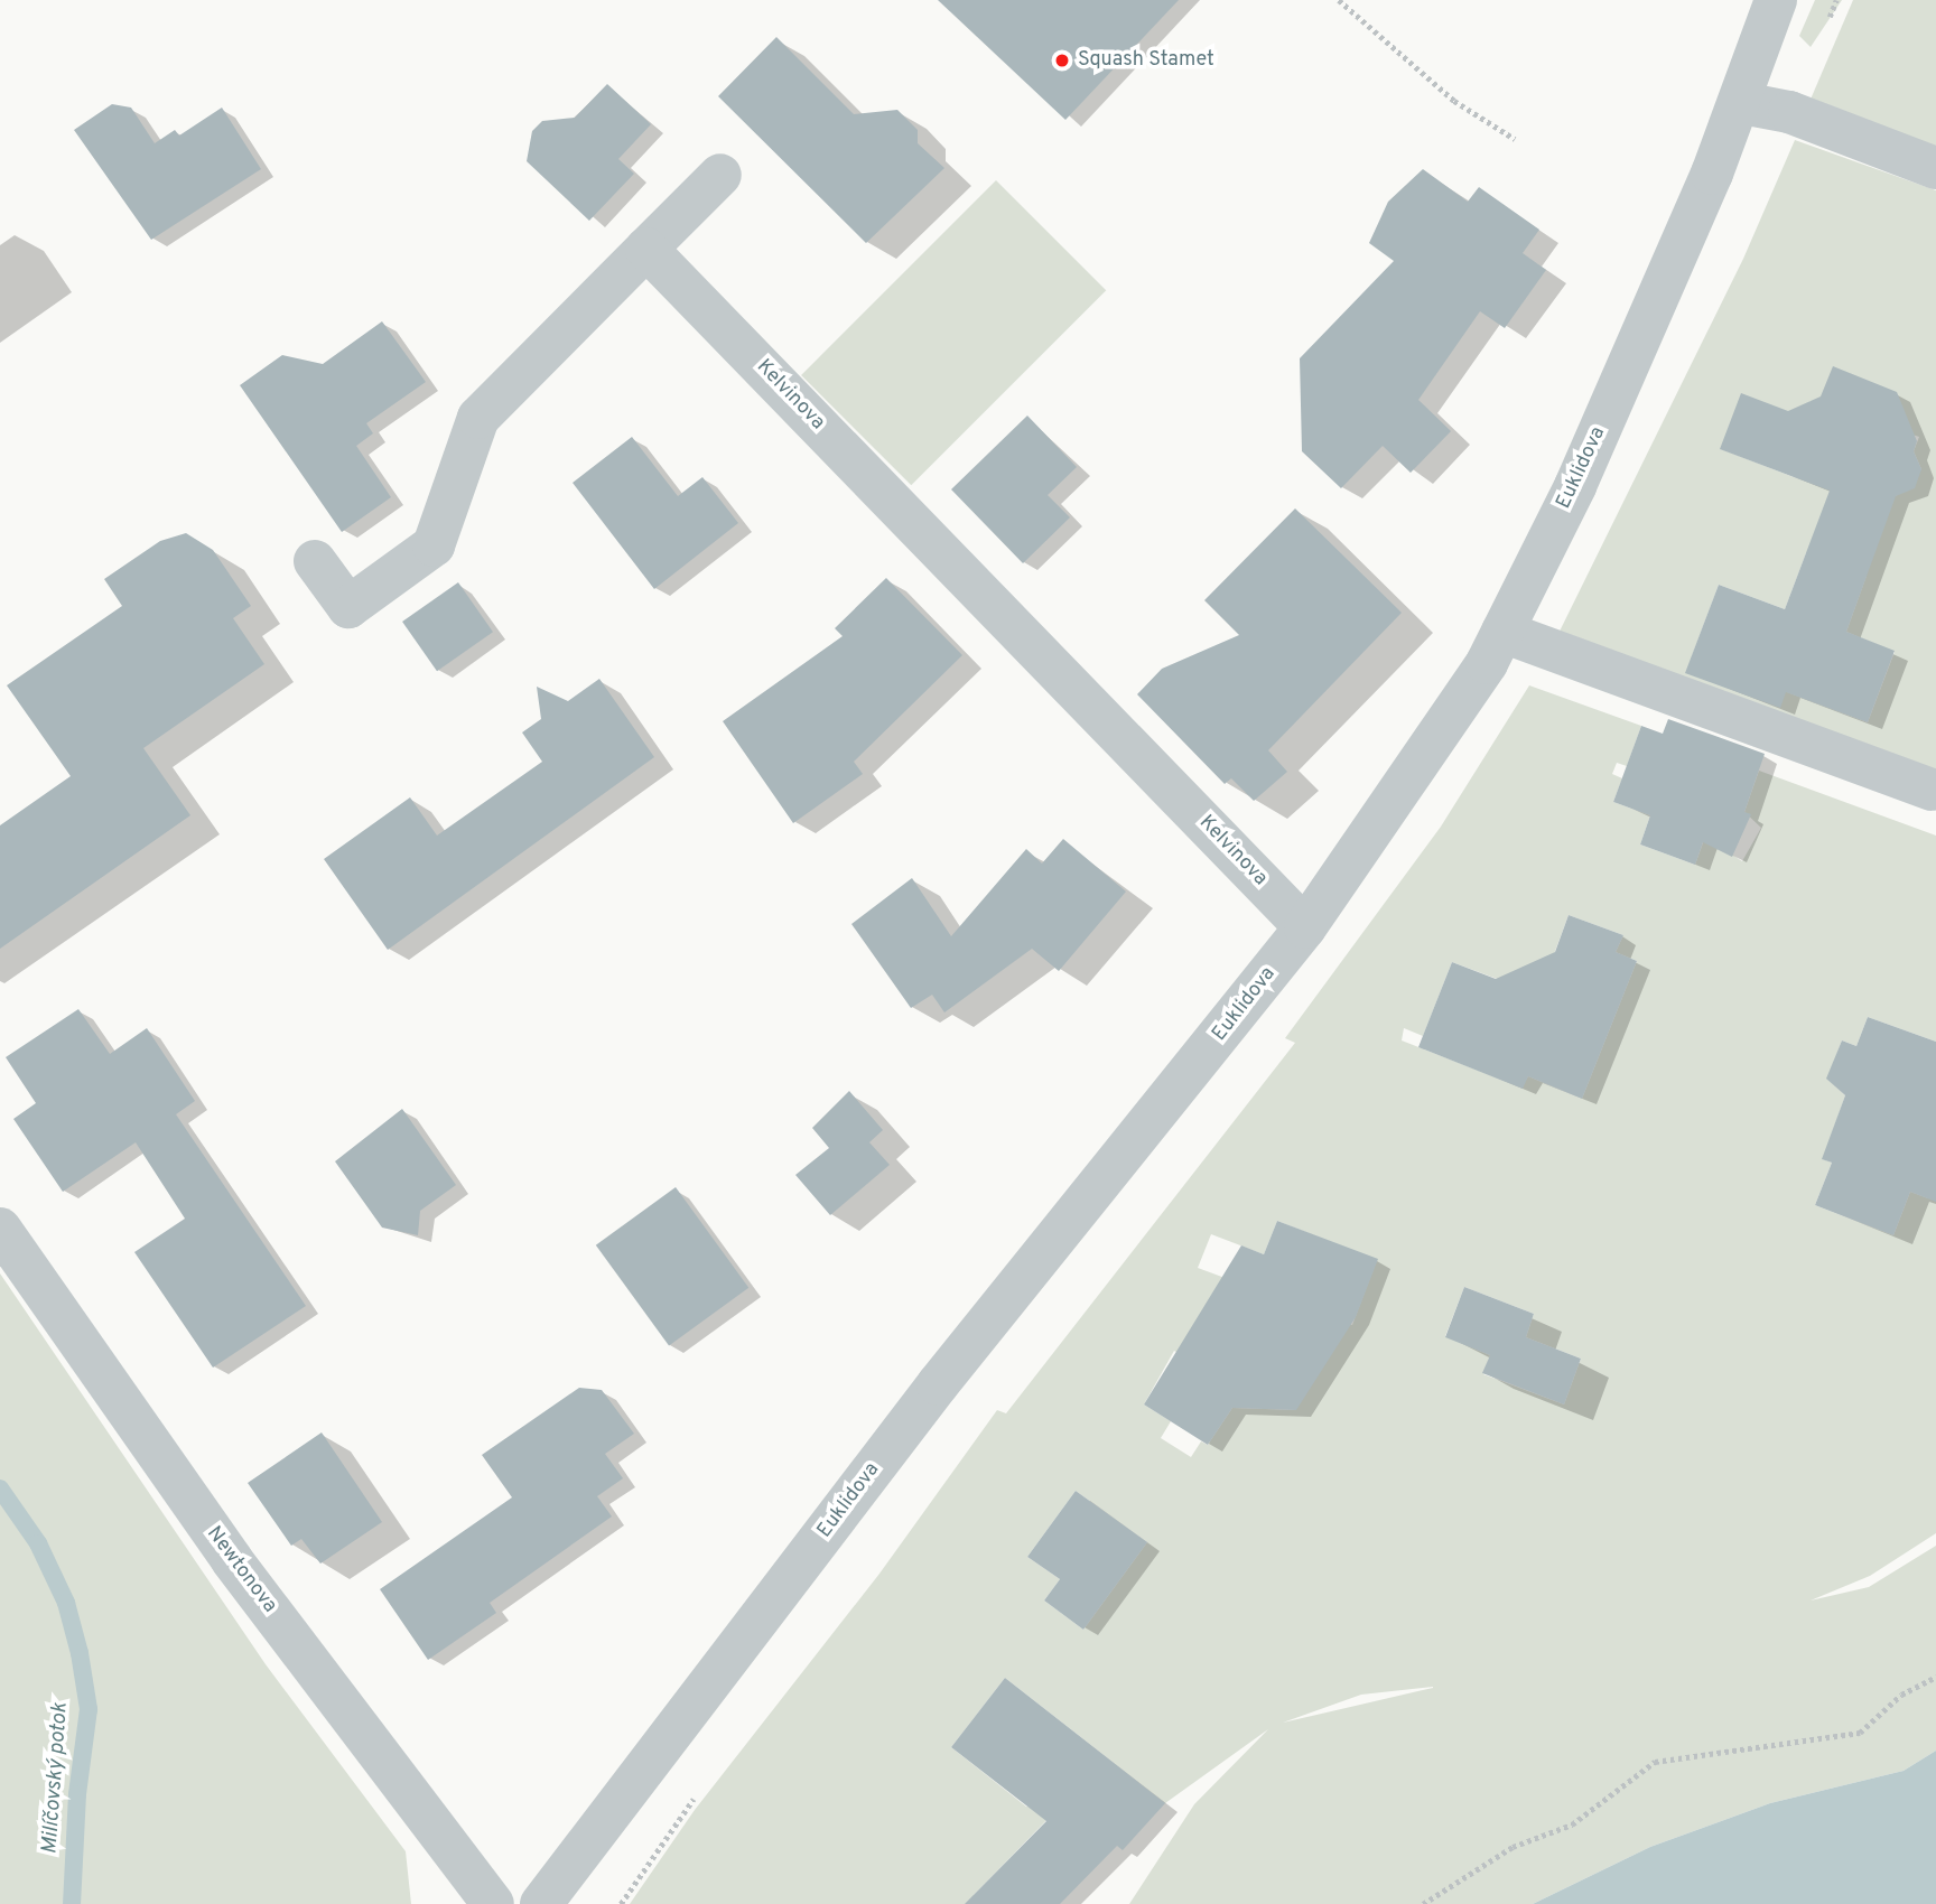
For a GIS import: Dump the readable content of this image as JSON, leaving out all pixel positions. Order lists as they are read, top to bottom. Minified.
{"streets":{"street":["Kelvinova","Euklidova","Newtonova"]},"crossings":[["Kelvinova","Euklidova"]],"water":["Milíčovský potok"],"places":["Squash Stamet"]}
